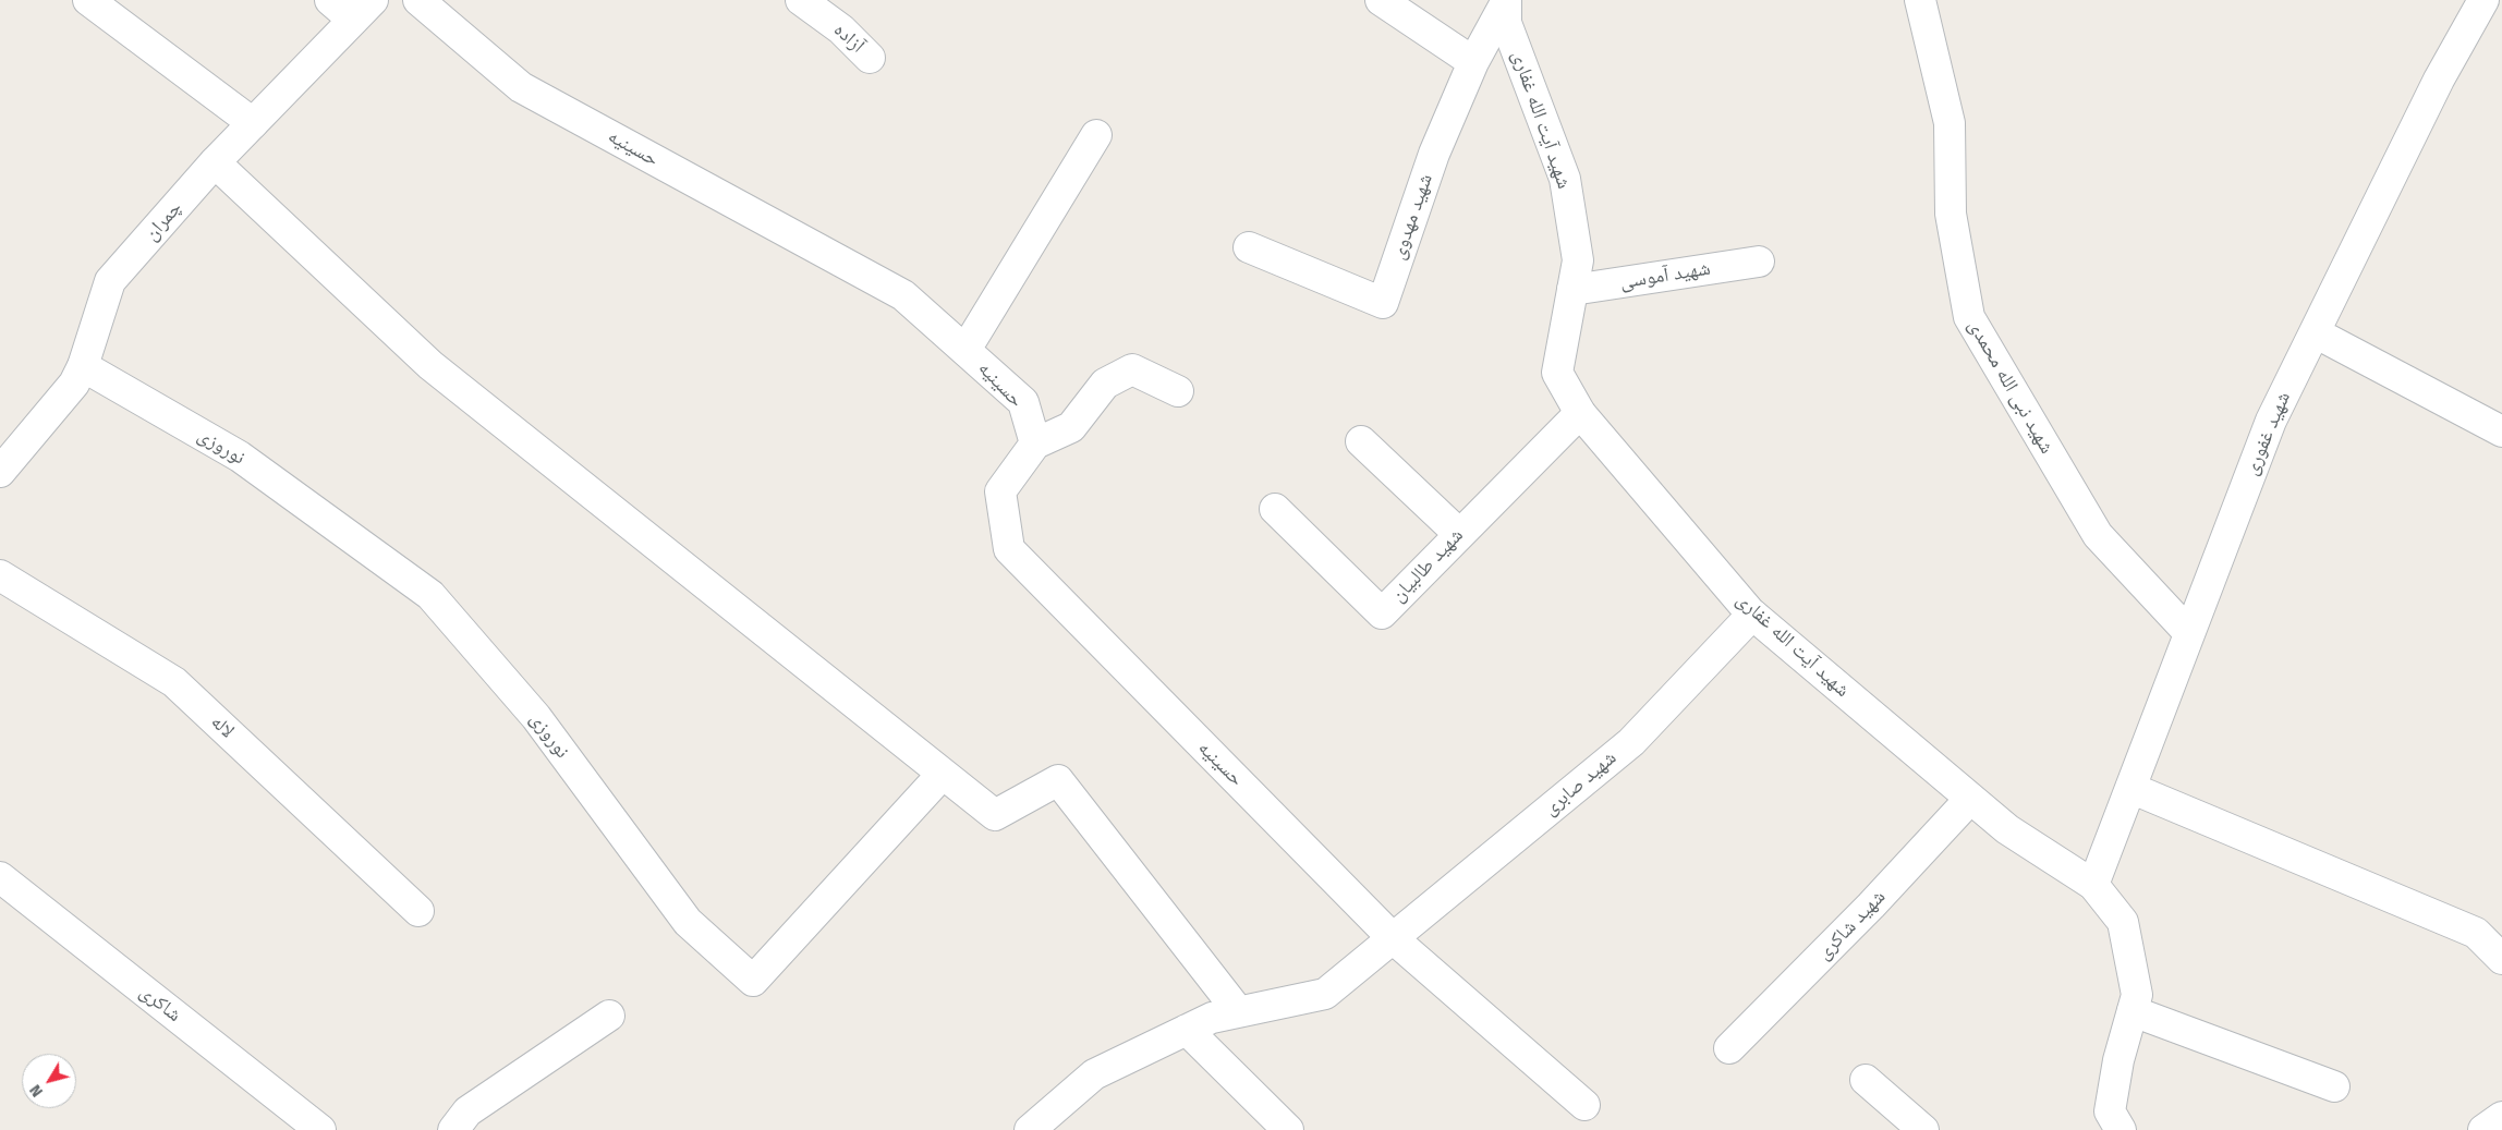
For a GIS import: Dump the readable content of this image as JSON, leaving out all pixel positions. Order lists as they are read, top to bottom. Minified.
{"streets":{"street":["آزاده","شهید آیت الله غفاری","حسینیه","شهید مهدوی","چمران","شهید آموسی","شهید نبی الله محمدی","شهید غفوری","نوروزی","شهید طالبیان","لاله","شهید صابری","شهید شاکری","شاکری"]},"crossings":[["شهید آیت الله غفاری","شهید مهدوی"],["شهید آیت الله غفاری","شهید آموسی"],["شهید آیت الله غفاری","شهید غفوری"],["شهید آیت الله غفاری","شهید طالبیان"],["شهید آیت الله غفاری","شهید صابری"],["شهید آیت الله غفاری","شهید شاکری"],["حسینیه","شهید صابری"],["چمران","نوروزی"],["شهید نبی الله محمدی","شهید غفوری"]],"north":"bottom left"}
